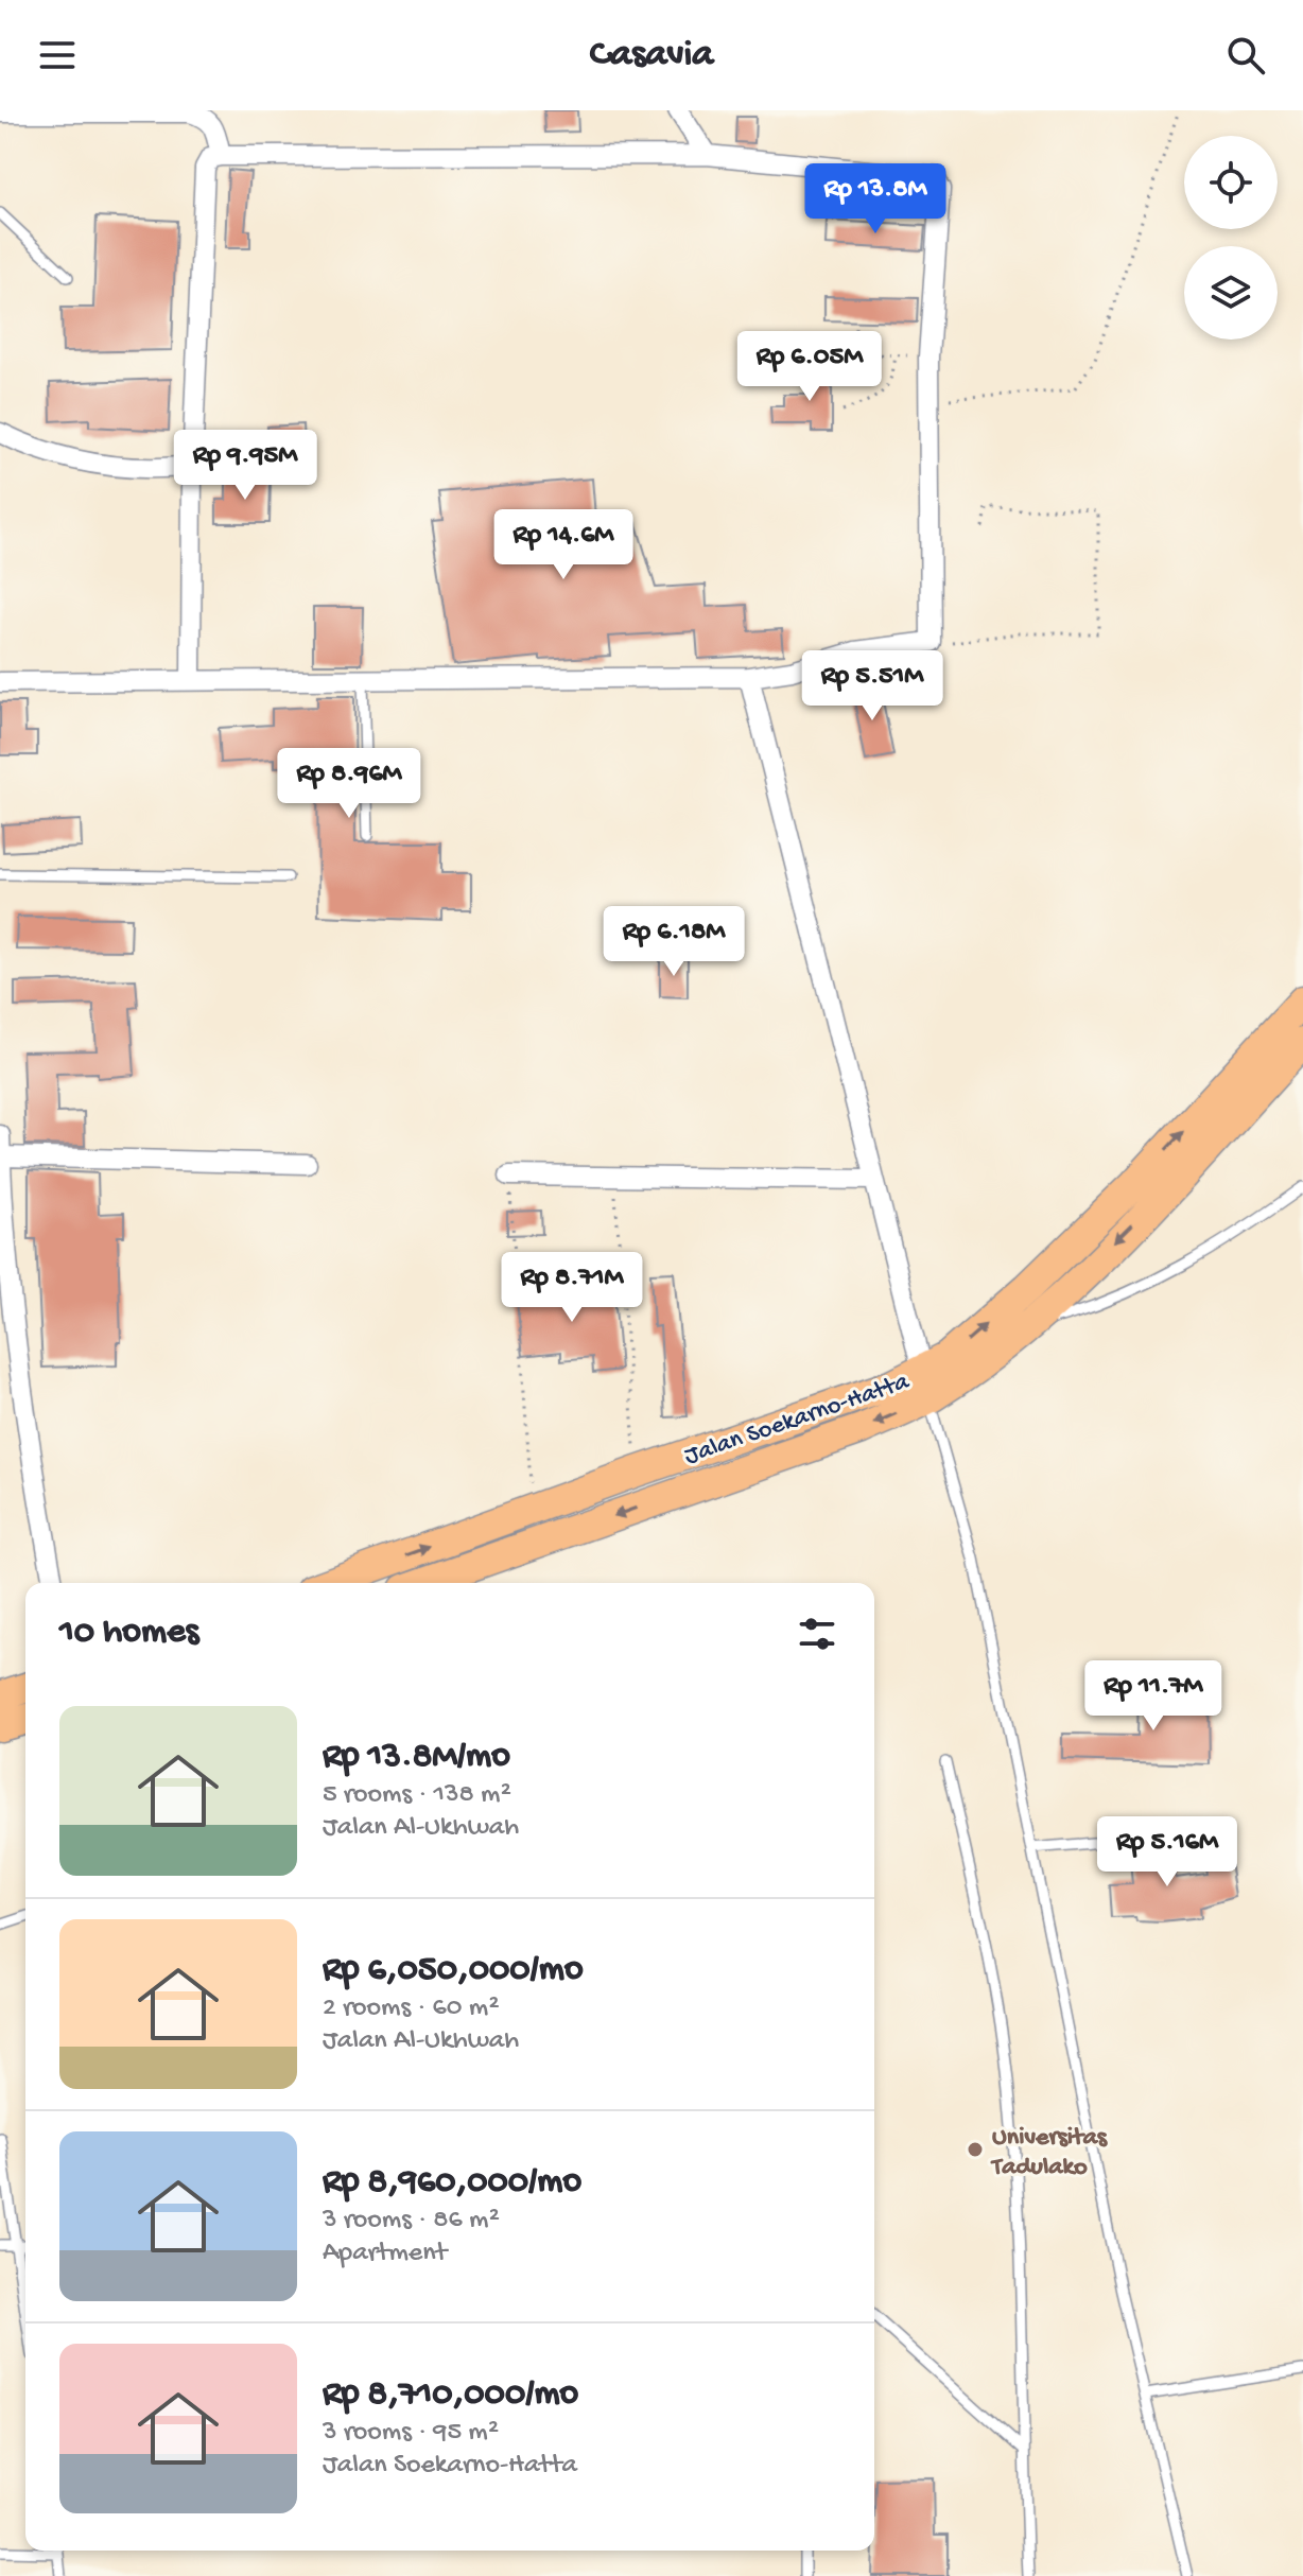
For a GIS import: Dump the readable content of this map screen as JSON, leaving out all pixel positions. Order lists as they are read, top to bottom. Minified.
{"streets":{"main road":["Jalan Soekarno-Hatta"]},"places":["Universitas Tadulako"],"page":{"header":"Casavia","price":["Rp 13.8M","Rp 6.05M","Rp 9.95M","Rp 14.6M","Rp 5.51M","Rp 8.96M","Rp 6.18M","Rp 8.71M","Rp 11.7M","Rp 5.16M"],"heading":"10 homes","list":[{"name":"Rp 13.8M/mo","note":"5 rooms · 138 m² · Jalan Al-Ukhwah"},{"name":"Rp 6,050,000/mo","note":"2 rooms · 60 m² · Jalan Al-Ukhwah"},{"name":"Rp 8,960,000/mo","note":"3 rooms · 86 m² · Apartment"},{"name":"Rp 8,710,000/mo","note":"3 rooms · 95 m² · Jalan Soekarno-Hatta"}]}}
